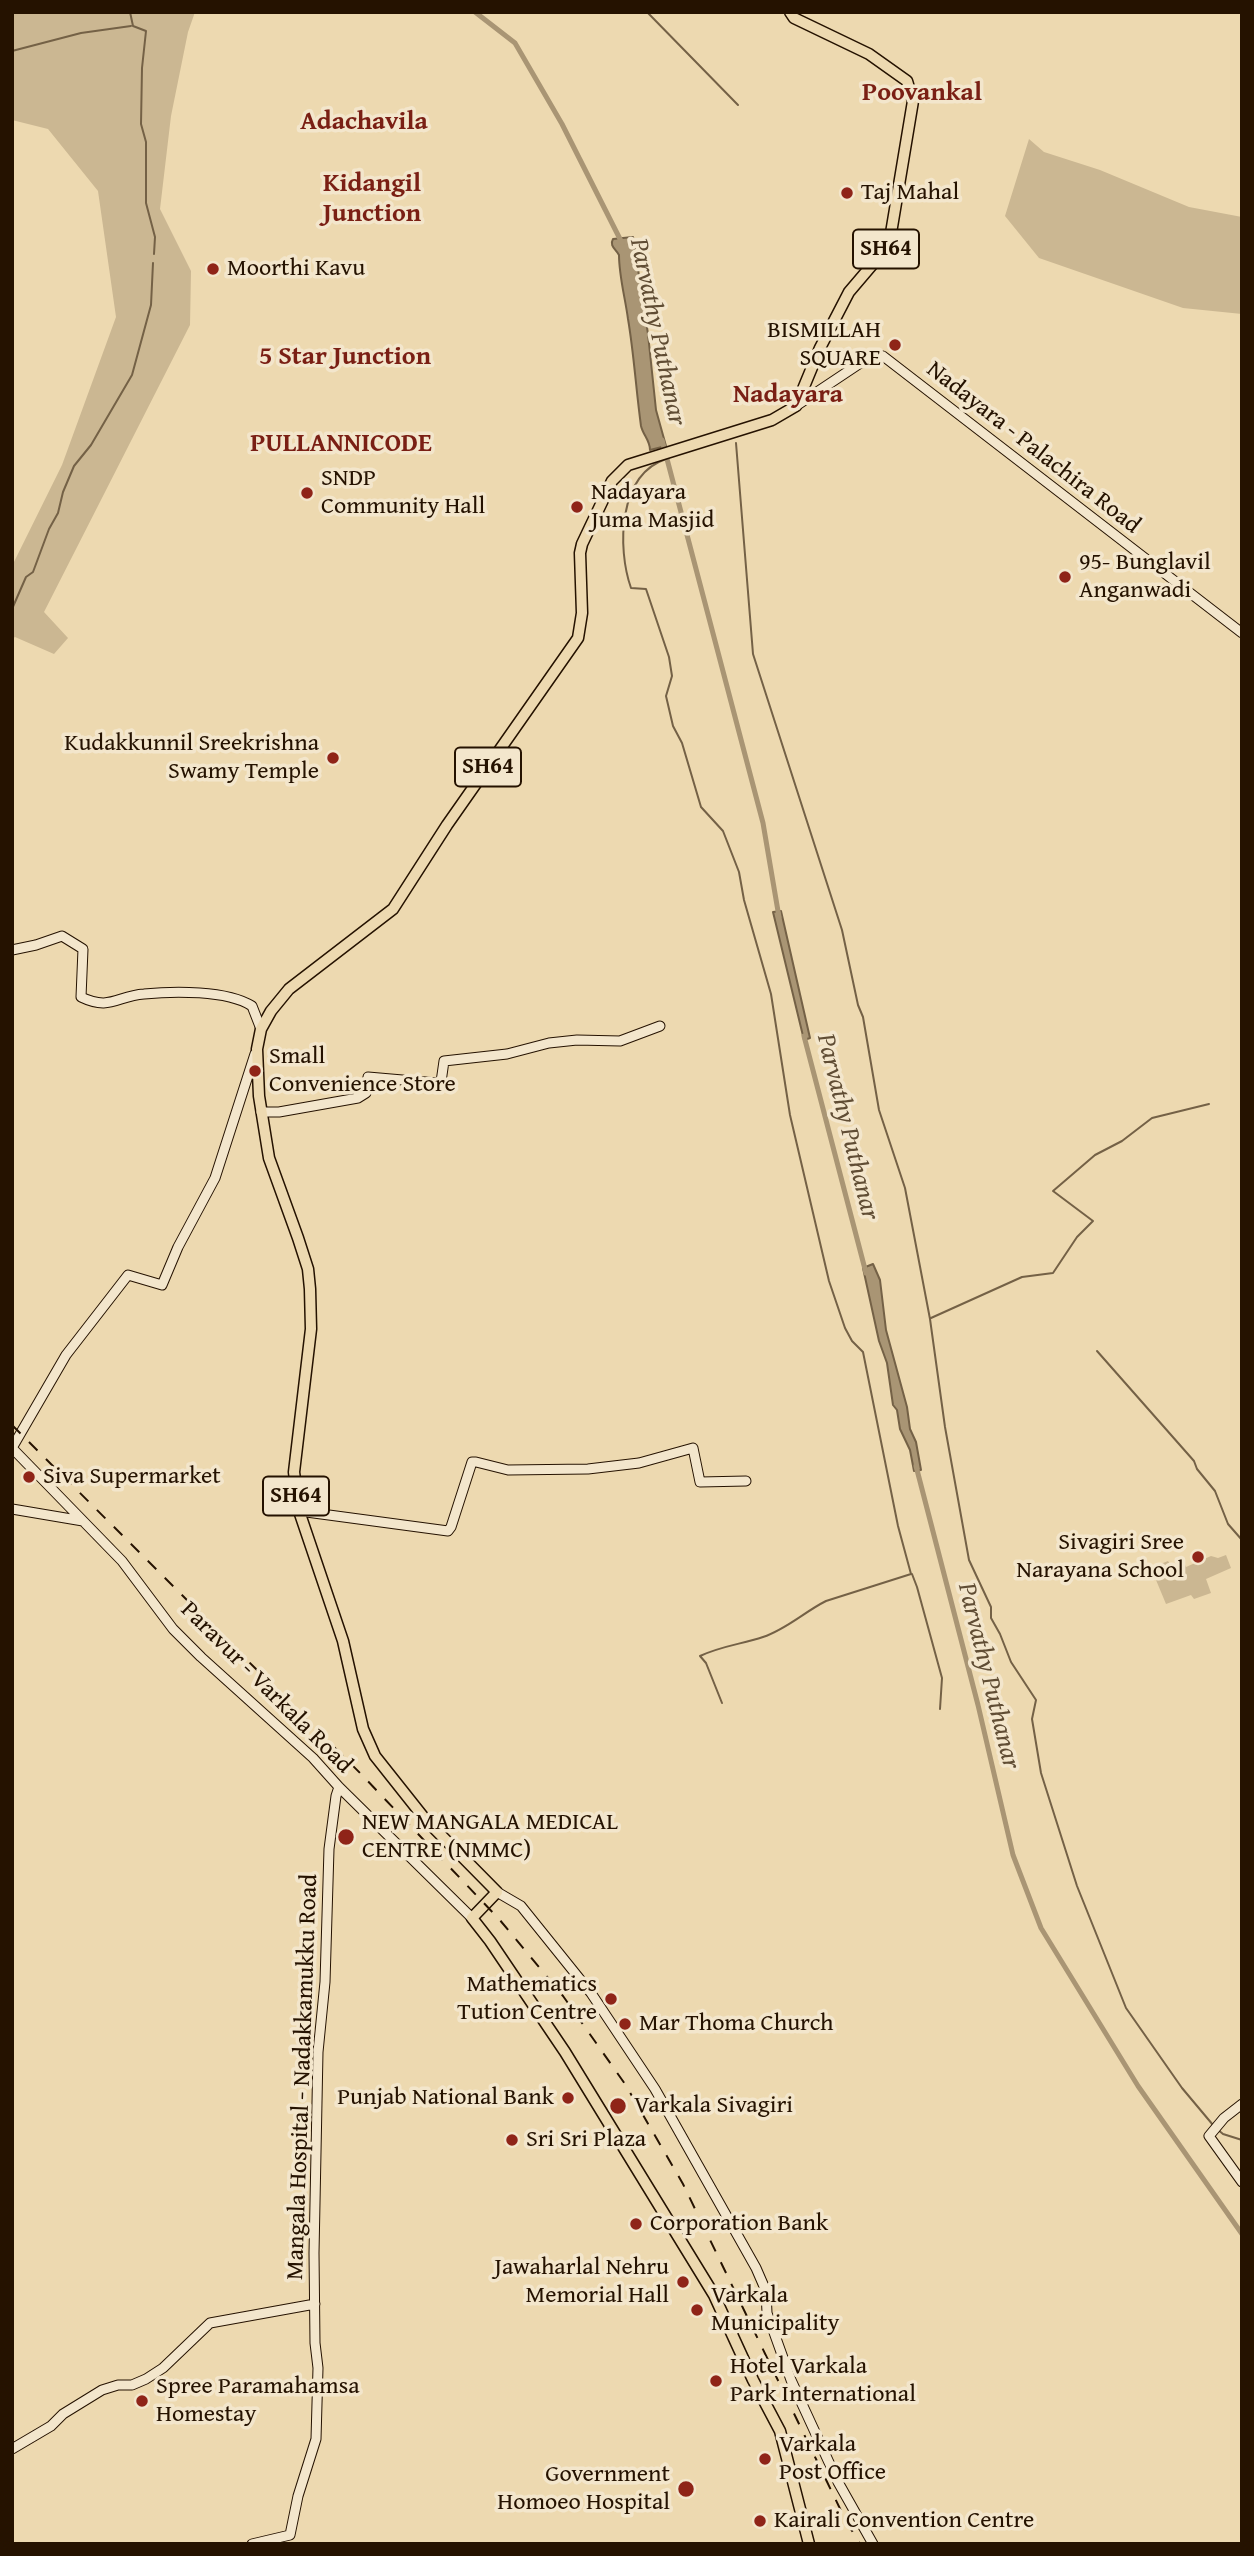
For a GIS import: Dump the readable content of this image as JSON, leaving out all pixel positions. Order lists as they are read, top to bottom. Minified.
{"streets":{"main road":["SH64","Nadayara - Palachira Road","Paravur - Varkala Road","Mangala Hospital - Nadakkamukku Road"]},"crossings":[["SH64","Nadayara - Palachira Road"],["Paravur - Varkala Road","Mangala Hospital - Nadakkamukku Road"]],"districts":["Poovankal","Adachavila","Kidangil Junction","5 Star Junction","Nadayara","PULLANNICODE"],"water":["Parvathy Puthanar"],"places":["Taj Mahal","Moorthi Kavu","BISMILLAH SQUARE","SNDP Community Hall","Nadayara Juma Masjid","95- Bunglavil Anganwadi","Kudakkunnil Sreekrishna Swamy Temple","Small Convenience Store","Siva Supermarket","Sivagiri Sree Narayana School","NEW MANGALA MEDICAL CENTRE (NMMC)","Mathematics Tution Centre","Mar Thoma Church","Punjab National Bank","Varkala Sivagiri","Sri Sri Plaza","Corporation Bank","Jawaharlal Nehru Memorial Hall","Varkala Municipality","Hotel Varkala Park International","Spree Paramahamsa Homestay","Varkala Post Office","Government Homoeo Hospital","Kairali Convention Centre"]}
